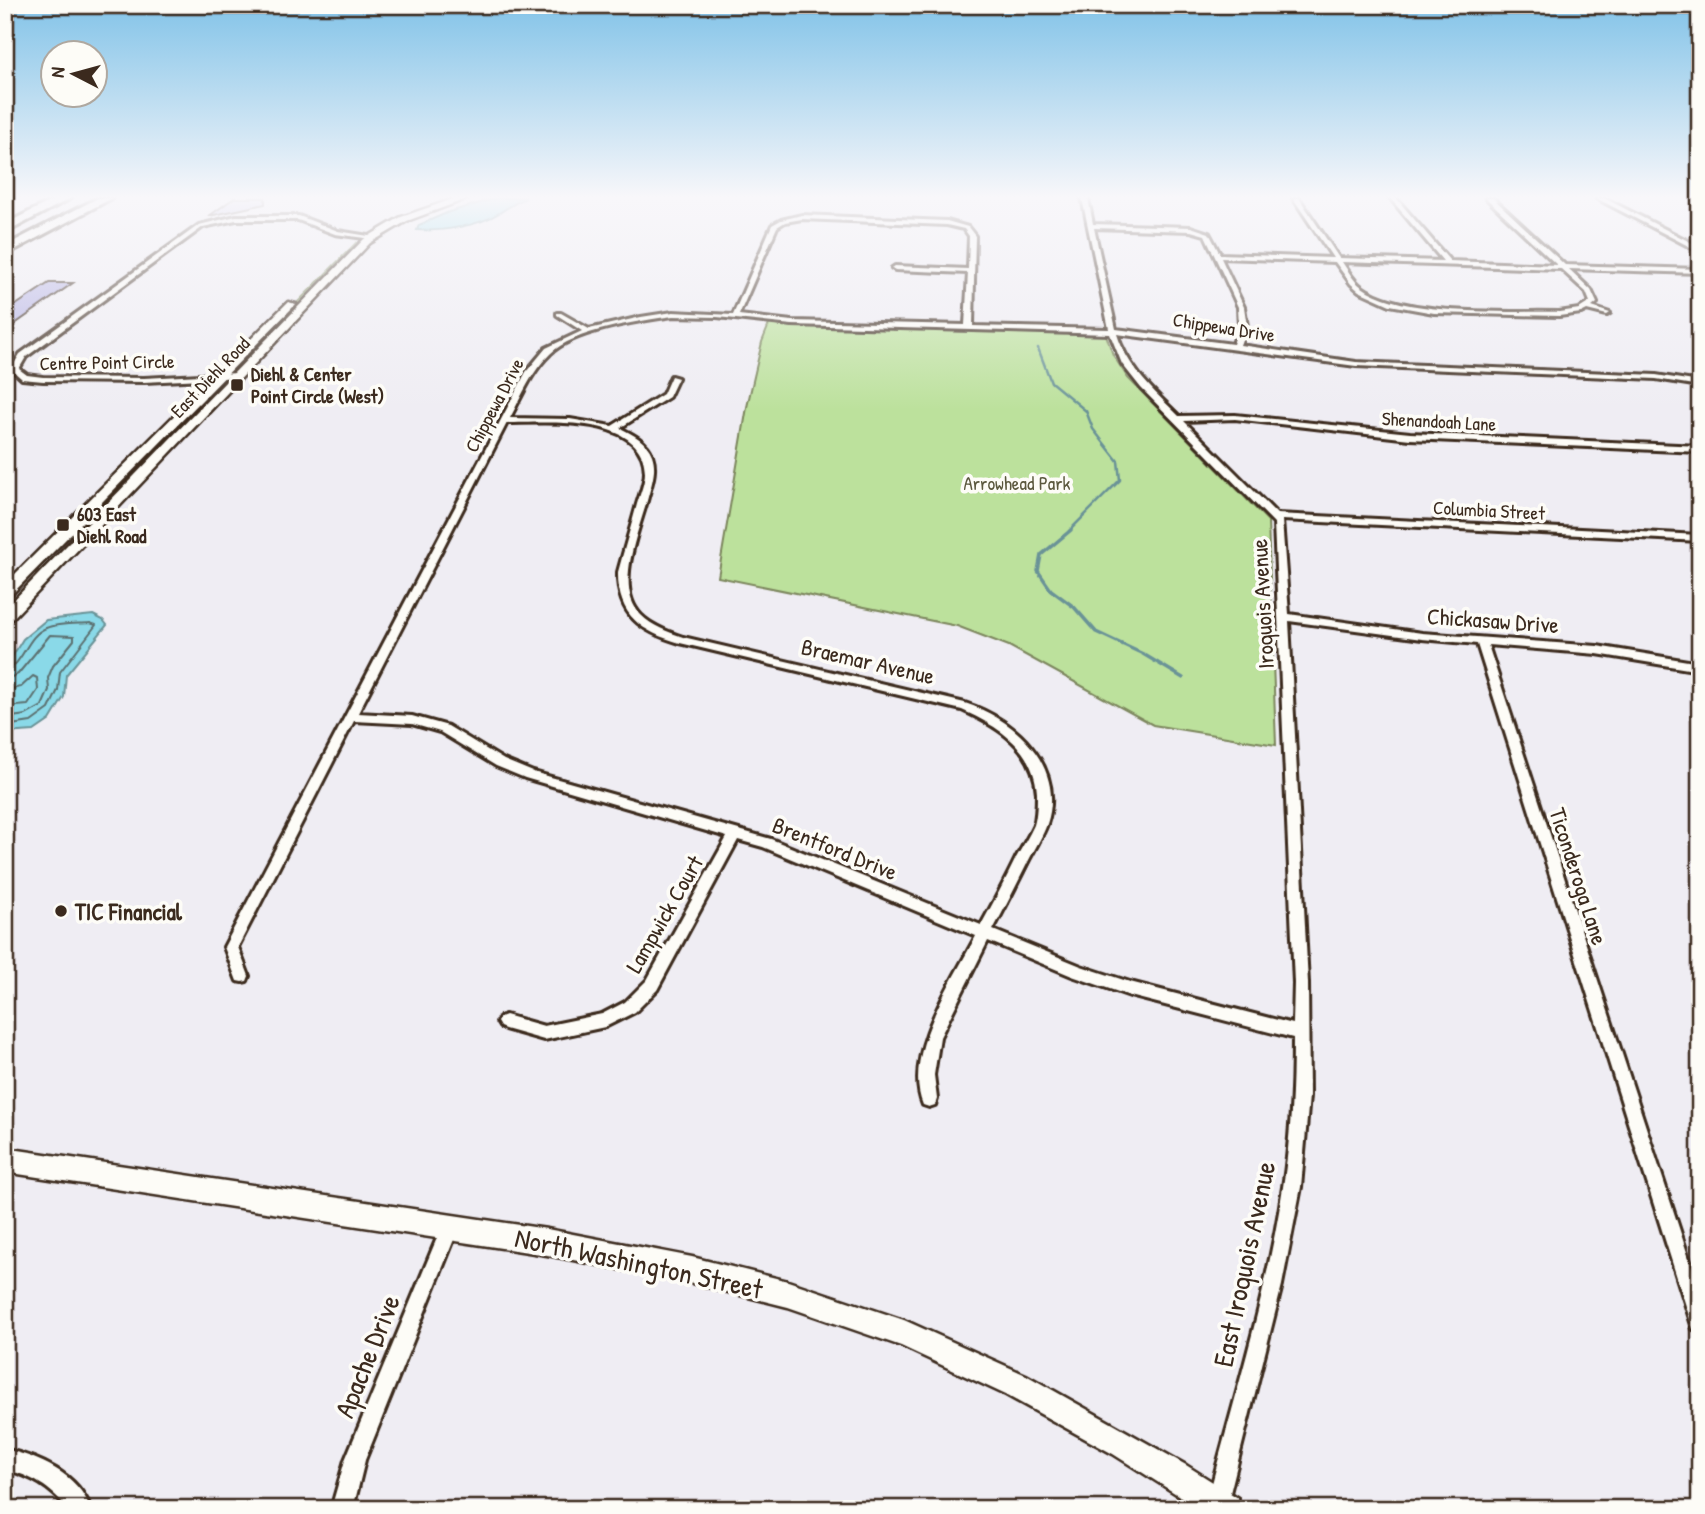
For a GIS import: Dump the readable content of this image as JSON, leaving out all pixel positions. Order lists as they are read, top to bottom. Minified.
{"streets":{"street":["Chippewa Drive","Centre Point Circle","East Diehl Road","Shenandoah Lane","Columbia Street","Iroquois Avenue","Chickasaw Drive","Braemar Avenue","Brentford Drive","Ticonderoga Lane","Lampwick Court","North Washington Street","East Iroquois Avenue","Apache Drive"]},"crossings":[["Chippewa Drive","Iroquois Avenue"],["Chippewa Drive","Braemar Avenue"],["Chippewa Drive","Brentford Drive"],["Centre Point Circle","East Diehl Road"],["Shenandoah Lane","Iroquois Avenue"],["Columbia Street","Iroquois Avenue"],["Iroquois Avenue","Chickasaw Drive"],["Iroquois Avenue","Brentford Drive"],["Iroquois Avenue","East Iroquois Avenue"],["Chickasaw Drive","Ticonderoga Lane"],["Braemar Avenue","Brentford Drive"],["Brentford Drive","Lampwick Court"],["Brentford Drive","East Iroquois Avenue"],["North Washington Street","East Iroquois Avenue"],["North Washington Street","Apache Drive"]],"parks":["Arrowhead Park"],"places":{"transit":["Diehl & Center Point Circle (West)","603 East Diehl Road"],"other":["TIC Financial"]},"north":"left"}
